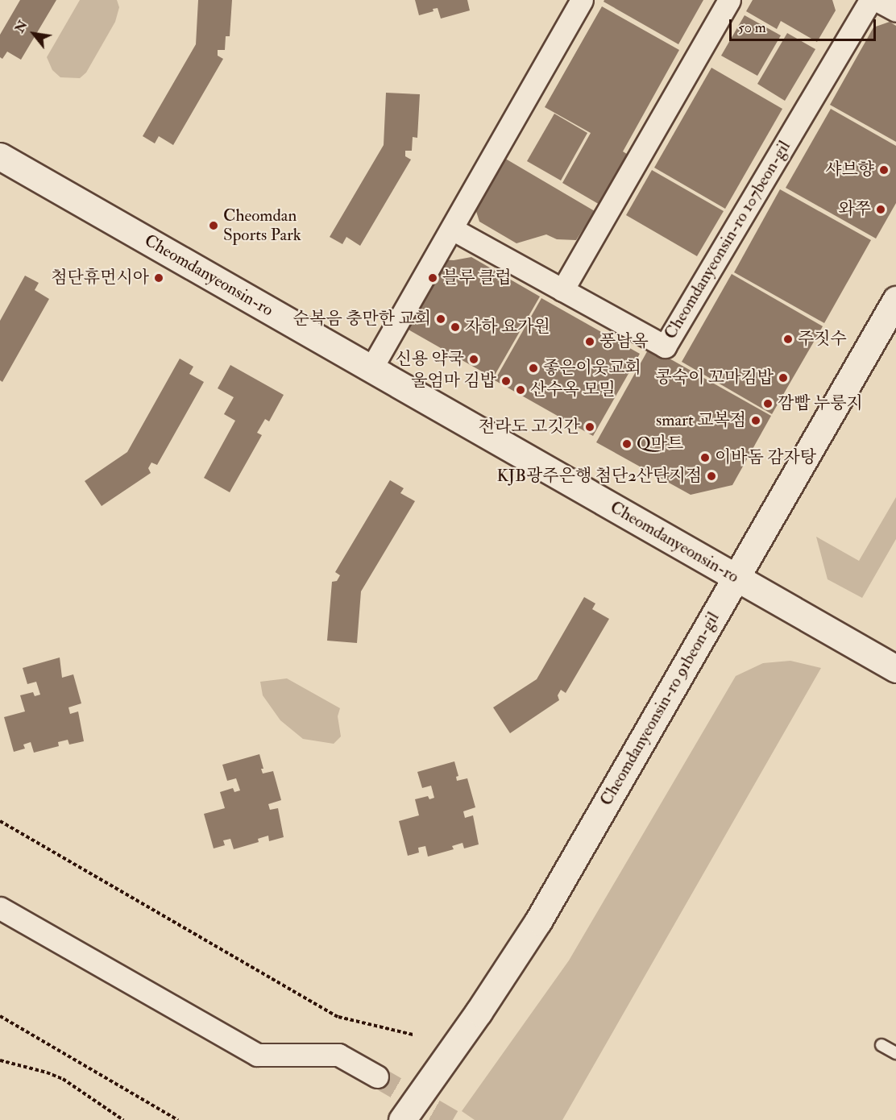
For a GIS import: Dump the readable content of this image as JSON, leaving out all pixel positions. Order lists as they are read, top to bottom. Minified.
{"streets":{"street":["Cheomdanyeonsin-ro 107beon-gil","Cheomdanyeonsin-ro","Cheomdanyeonsin-ro 91beon-gil"]},"crossings":[["Cheomdanyeonsin-ro","Cheomdanyeonsin-ro 91beon-gil"]],"places":["샤브향","와쭈","Cheomdan Sports Park","첨단휴먼시아","블루 클럽","순복음 충만한 교회","자하 요가원","주짓수","풍남옥","신용 약국","좋은이웃교회","콩숙이 꼬마김밥","울엄마 김밥","산수옥 모밀","깜빱 누룽지","smart 교복점","전라도 고깃간","Q마트","이바돔 감자탕","KJB광주은행 첨단2산단지점"],"scale_bar":"50 m","north":"top left"}
